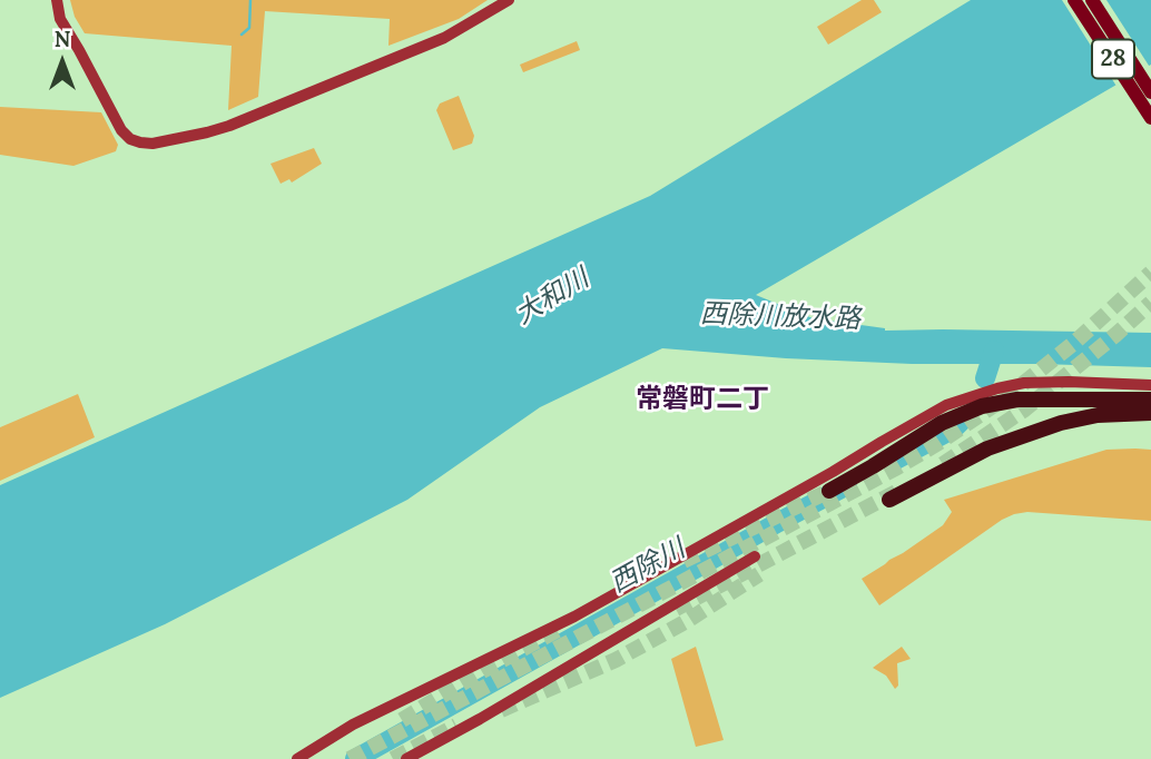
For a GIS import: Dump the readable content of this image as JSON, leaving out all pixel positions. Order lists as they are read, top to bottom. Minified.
{"streets":{"main road":["28"]},"districts":["常磐町二丁"],"water":["大和川","西除川放水路","西除川"],"north":"top"}
